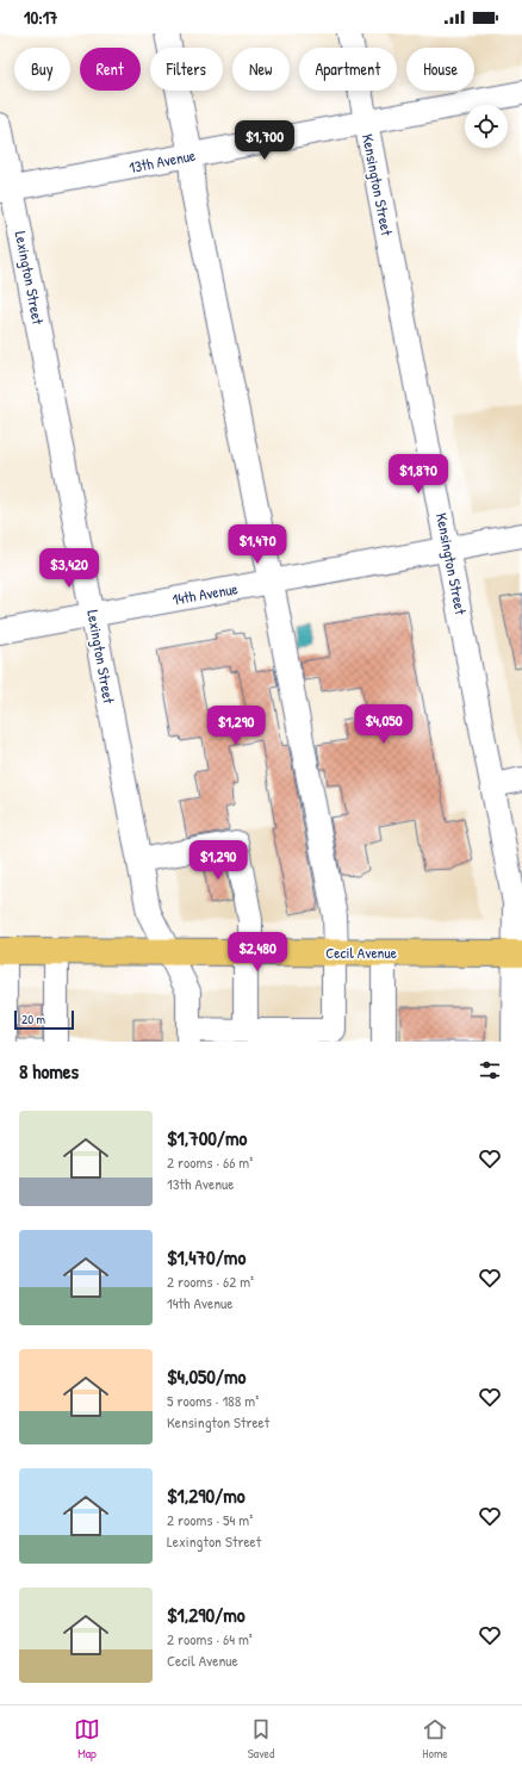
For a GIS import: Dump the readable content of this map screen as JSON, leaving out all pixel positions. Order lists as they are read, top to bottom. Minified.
{"streets":{"main road":["Cecil Avenue"],"street":["13th Avenue","Kensington Street","Lexington Street","14th Avenue"]},"crossings":[["13th Avenue","Kensington Street"],["13th Avenue","Lexington Street"],["Kensington Street","14th Avenue"],["Kensington Street","Cecil Avenue"],["Lexington Street","14th Avenue"],["Lexington Street","Cecil Avenue"]],"scale_bar":"20 m","page":{"status":"10:17","chip":["Buy","Rent","Filters","New","Apartment","House"],"price":["$1,700","$1,870","$1,470","$3,420","$4,050","$1,290","$1,290","$2,480"],"scale":"20 m","heading":"8 homes","list":[{"name":"$1,700/mo","note":"2 rooms · 66 m² · 13th Avenue"},{"name":"$1,470/mo","note":"2 rooms · 62 m² · 14th Avenue"},{"name":"$4,050/mo","note":"5 rooms · 188 m² · Kensington Street"},{"name":"$1,290/mo","note":"2 rooms · 54 m² · Lexington Street"},{"name":"$1,290/mo","note":"2 rooms · 64 m² · Cecil Avenue"}],"tabs":["Map","Saved","Home"]}}
